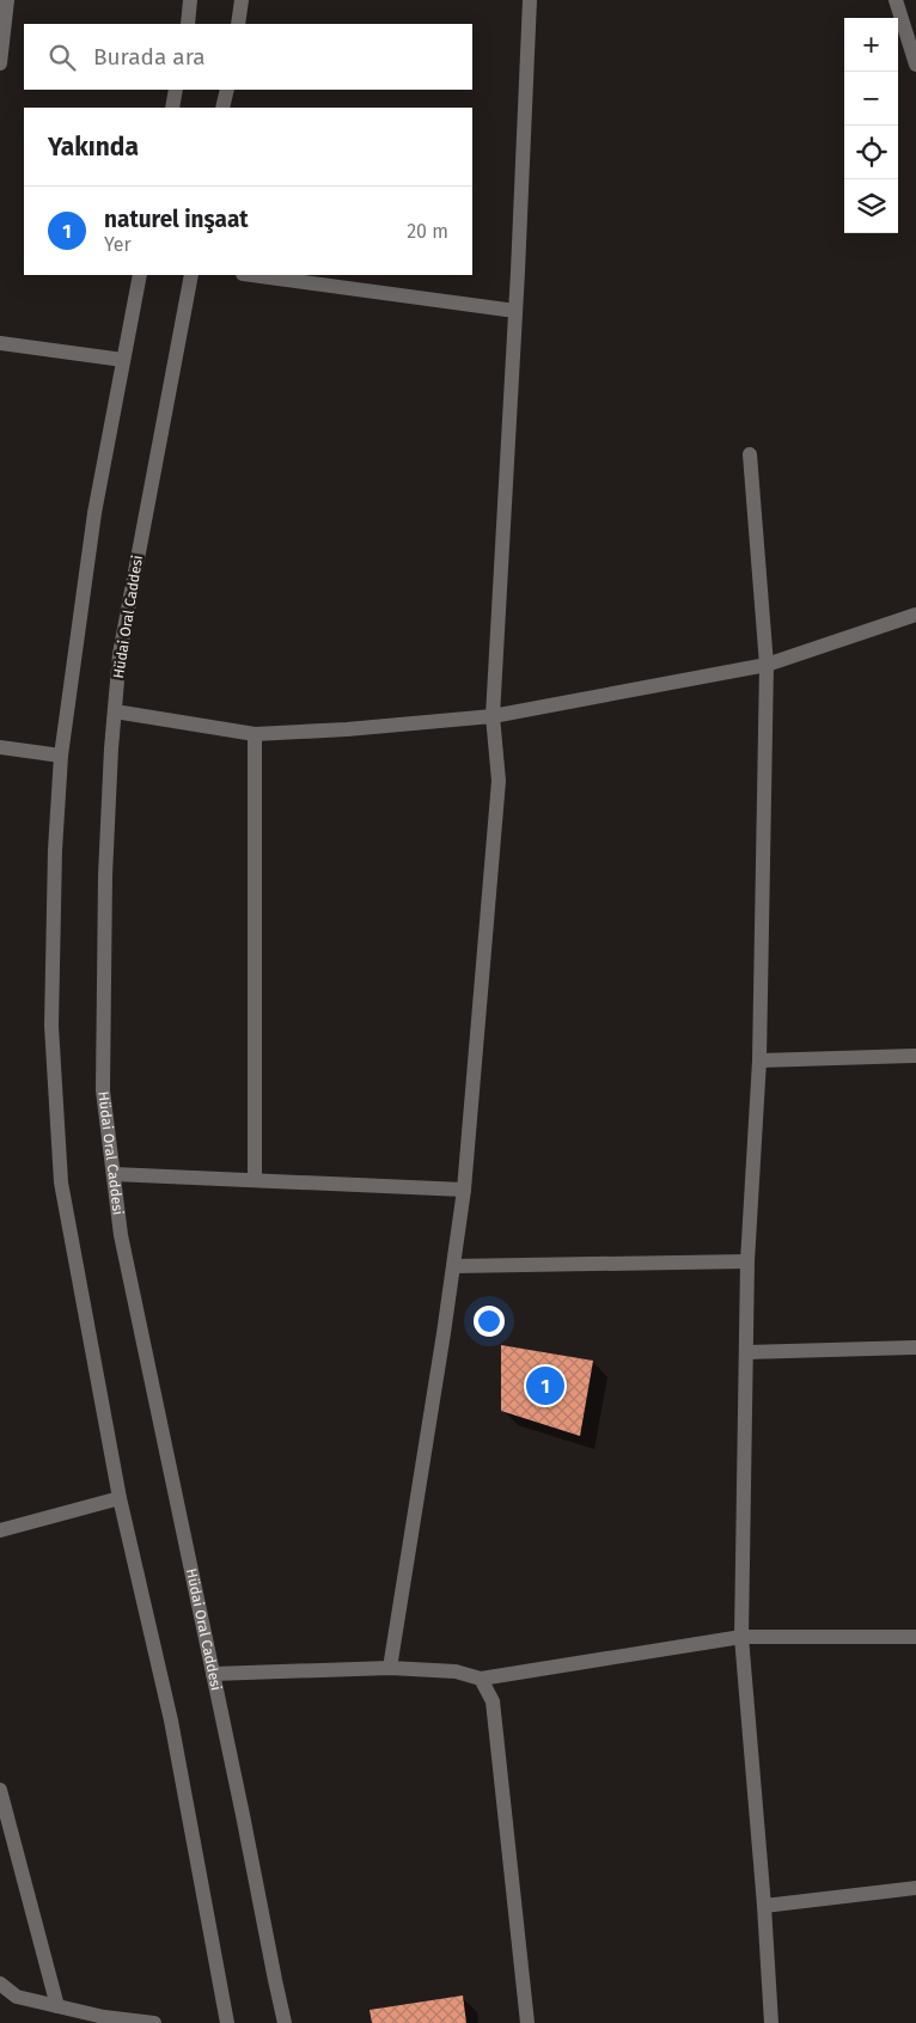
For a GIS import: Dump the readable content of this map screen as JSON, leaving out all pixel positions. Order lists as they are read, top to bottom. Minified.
{"streets":{"street":["Hüdai Oral Caddesi"]},"page":{"map_buttons":["+","−"],"search":"Burada ara","heading":"Yakında","list":[{"mark":"1","name":"naturel inşaat","note":"Yer","value":"20 m"}],"pins":"1"}}
